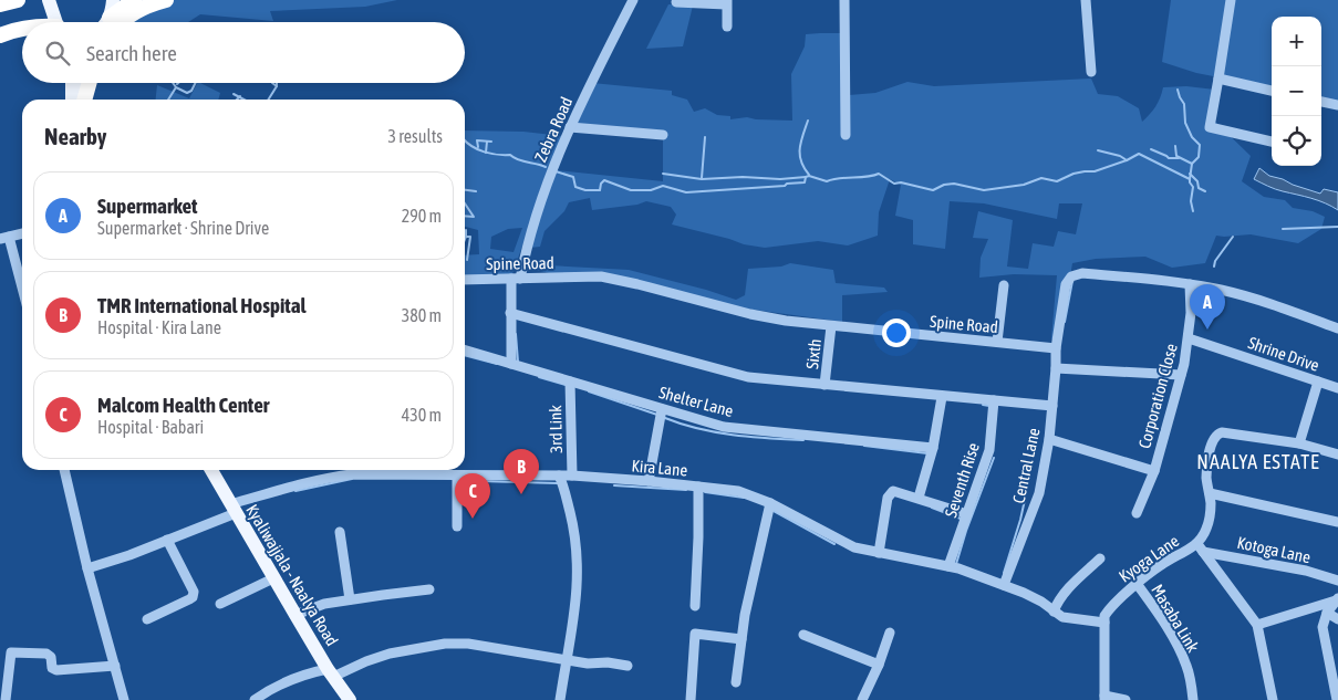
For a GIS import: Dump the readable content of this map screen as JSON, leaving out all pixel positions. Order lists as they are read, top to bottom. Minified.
{"streets":{"main road":["Kyaliwajjala - Naalya Road"],"street":["Zebra Road","Spine Road","Sixth","Shrine Drive","Corporation Close","Shelter Lane","3rd Link","Central Lane","Kira Lane","Seventh Rise","Kotoga Lane","Kyoga Lane","Masaba Link"]},"crossings":[["Zebra Road","Spine Road"],["Zebra Road","Shelter Lane"],["Spine Road","Sixth"],["Spine Road","Central Lane"],["Shrine Drive","Corporation Close"],["Shelter Lane","3rd Link"],["3rd Link","Kira Lane"],["Central Lane","Kira Lane"],["Kira Lane","Seventh Rise"],["Kira Lane","Kyaliwajjala - Naalya Road"],["Kotoga Lane","Kyoga Lane"],["Kyoga Lane","Masaba Link"]],"districts":["NAALYA ESTATE"],"page":{"map_buttons":["+","−"],"search":"Search here","heading":["Nearby","3 results"],"list":[{"mark":"A","name":"Supermarket","note":"Supermarket · Shrine Drive","value":"290 m"},{"mark":"B","name":"TMR International Hospital","note":"Hospital · Kira Lane","value":"380 m"},{"mark":"C","name":"Malcom Health Center","note":"Hospital · Babari","value":"430 m"}],"pins":["A","B","C"]}}
